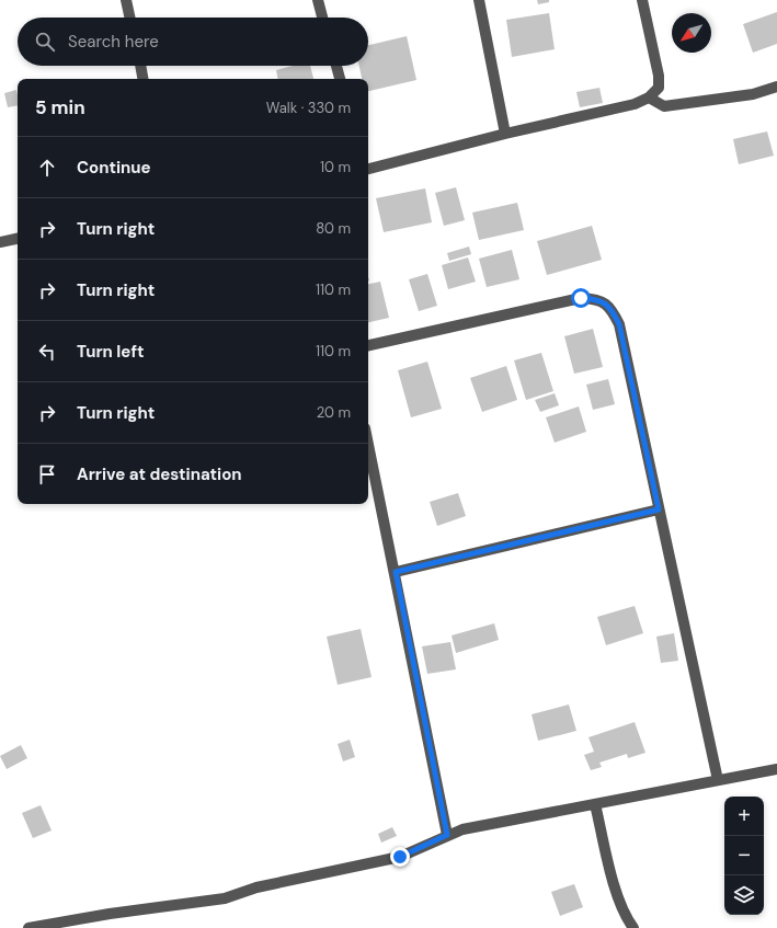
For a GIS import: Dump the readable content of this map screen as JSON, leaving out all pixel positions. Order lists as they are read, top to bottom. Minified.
{"north":"bottom left","page":{"search":"Search here","heading":["5 min","Walk · 330 m"],"list":[["Continue","10 m"],["Turn right","80 m"],["Turn right","110 m"],["Turn left","110 m"],["Turn right","20 m"],"Arrive at destination"],"map_buttons":["+","−"]}}
